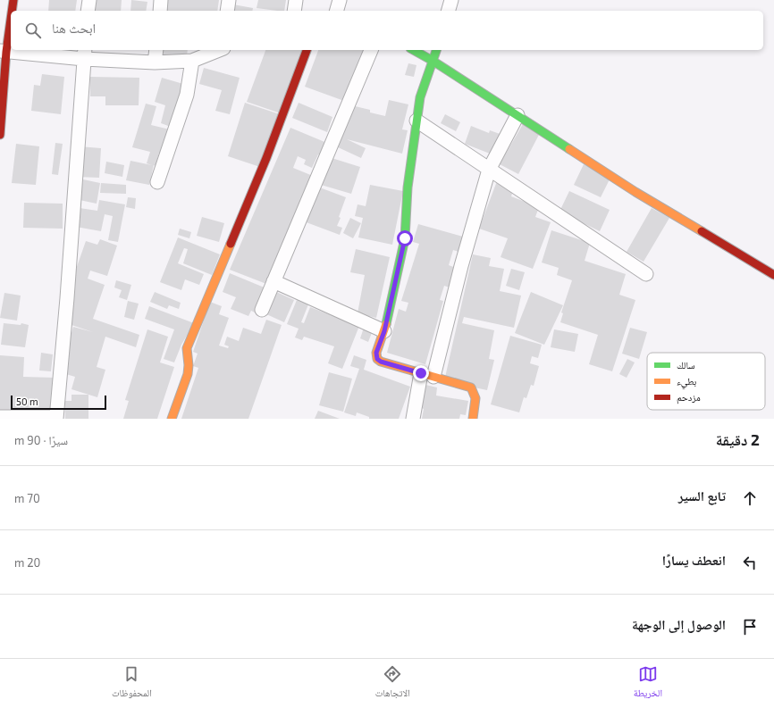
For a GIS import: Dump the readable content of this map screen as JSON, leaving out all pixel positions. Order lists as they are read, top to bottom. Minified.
{"legend":["سالك","بطيء","مزدحم"],"scale_bar":"50 m","page":{"search":"ابحث هنا","scale":"50 m","heading":["2 دقيقة","سيرًا · 90 m"],"list":[["تابع السير","70 m"],["انعطف يسارًا","20 m"],"الوصول إلى الوجهة"],"nav":["الخريطة","الاتجاهات","المحفوظات"]}}
